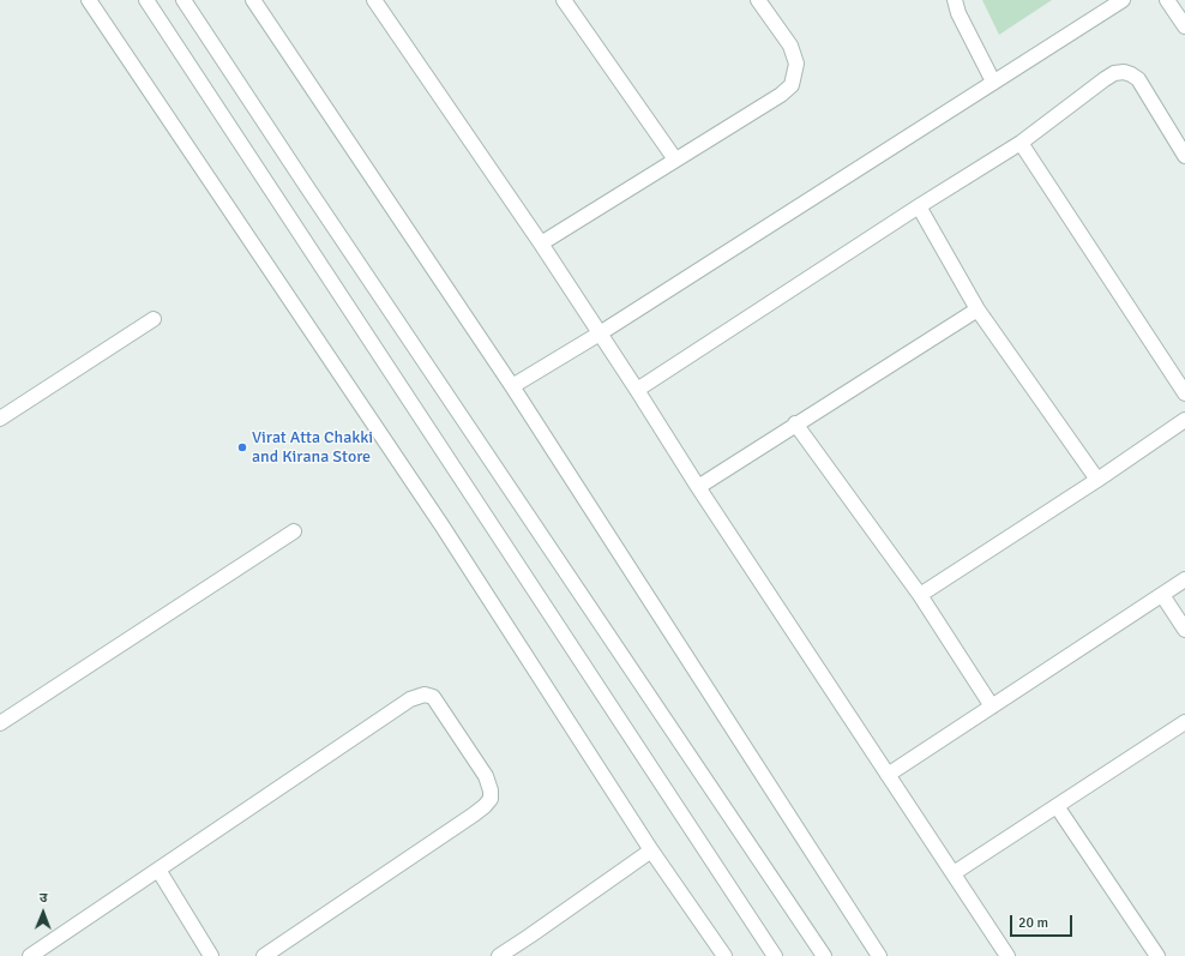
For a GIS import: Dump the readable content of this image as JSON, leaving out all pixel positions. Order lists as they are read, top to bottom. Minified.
{"places":["Virat Atta Chakki and Kirana Store"],"scale_bar":"20 m","north":"top"}
